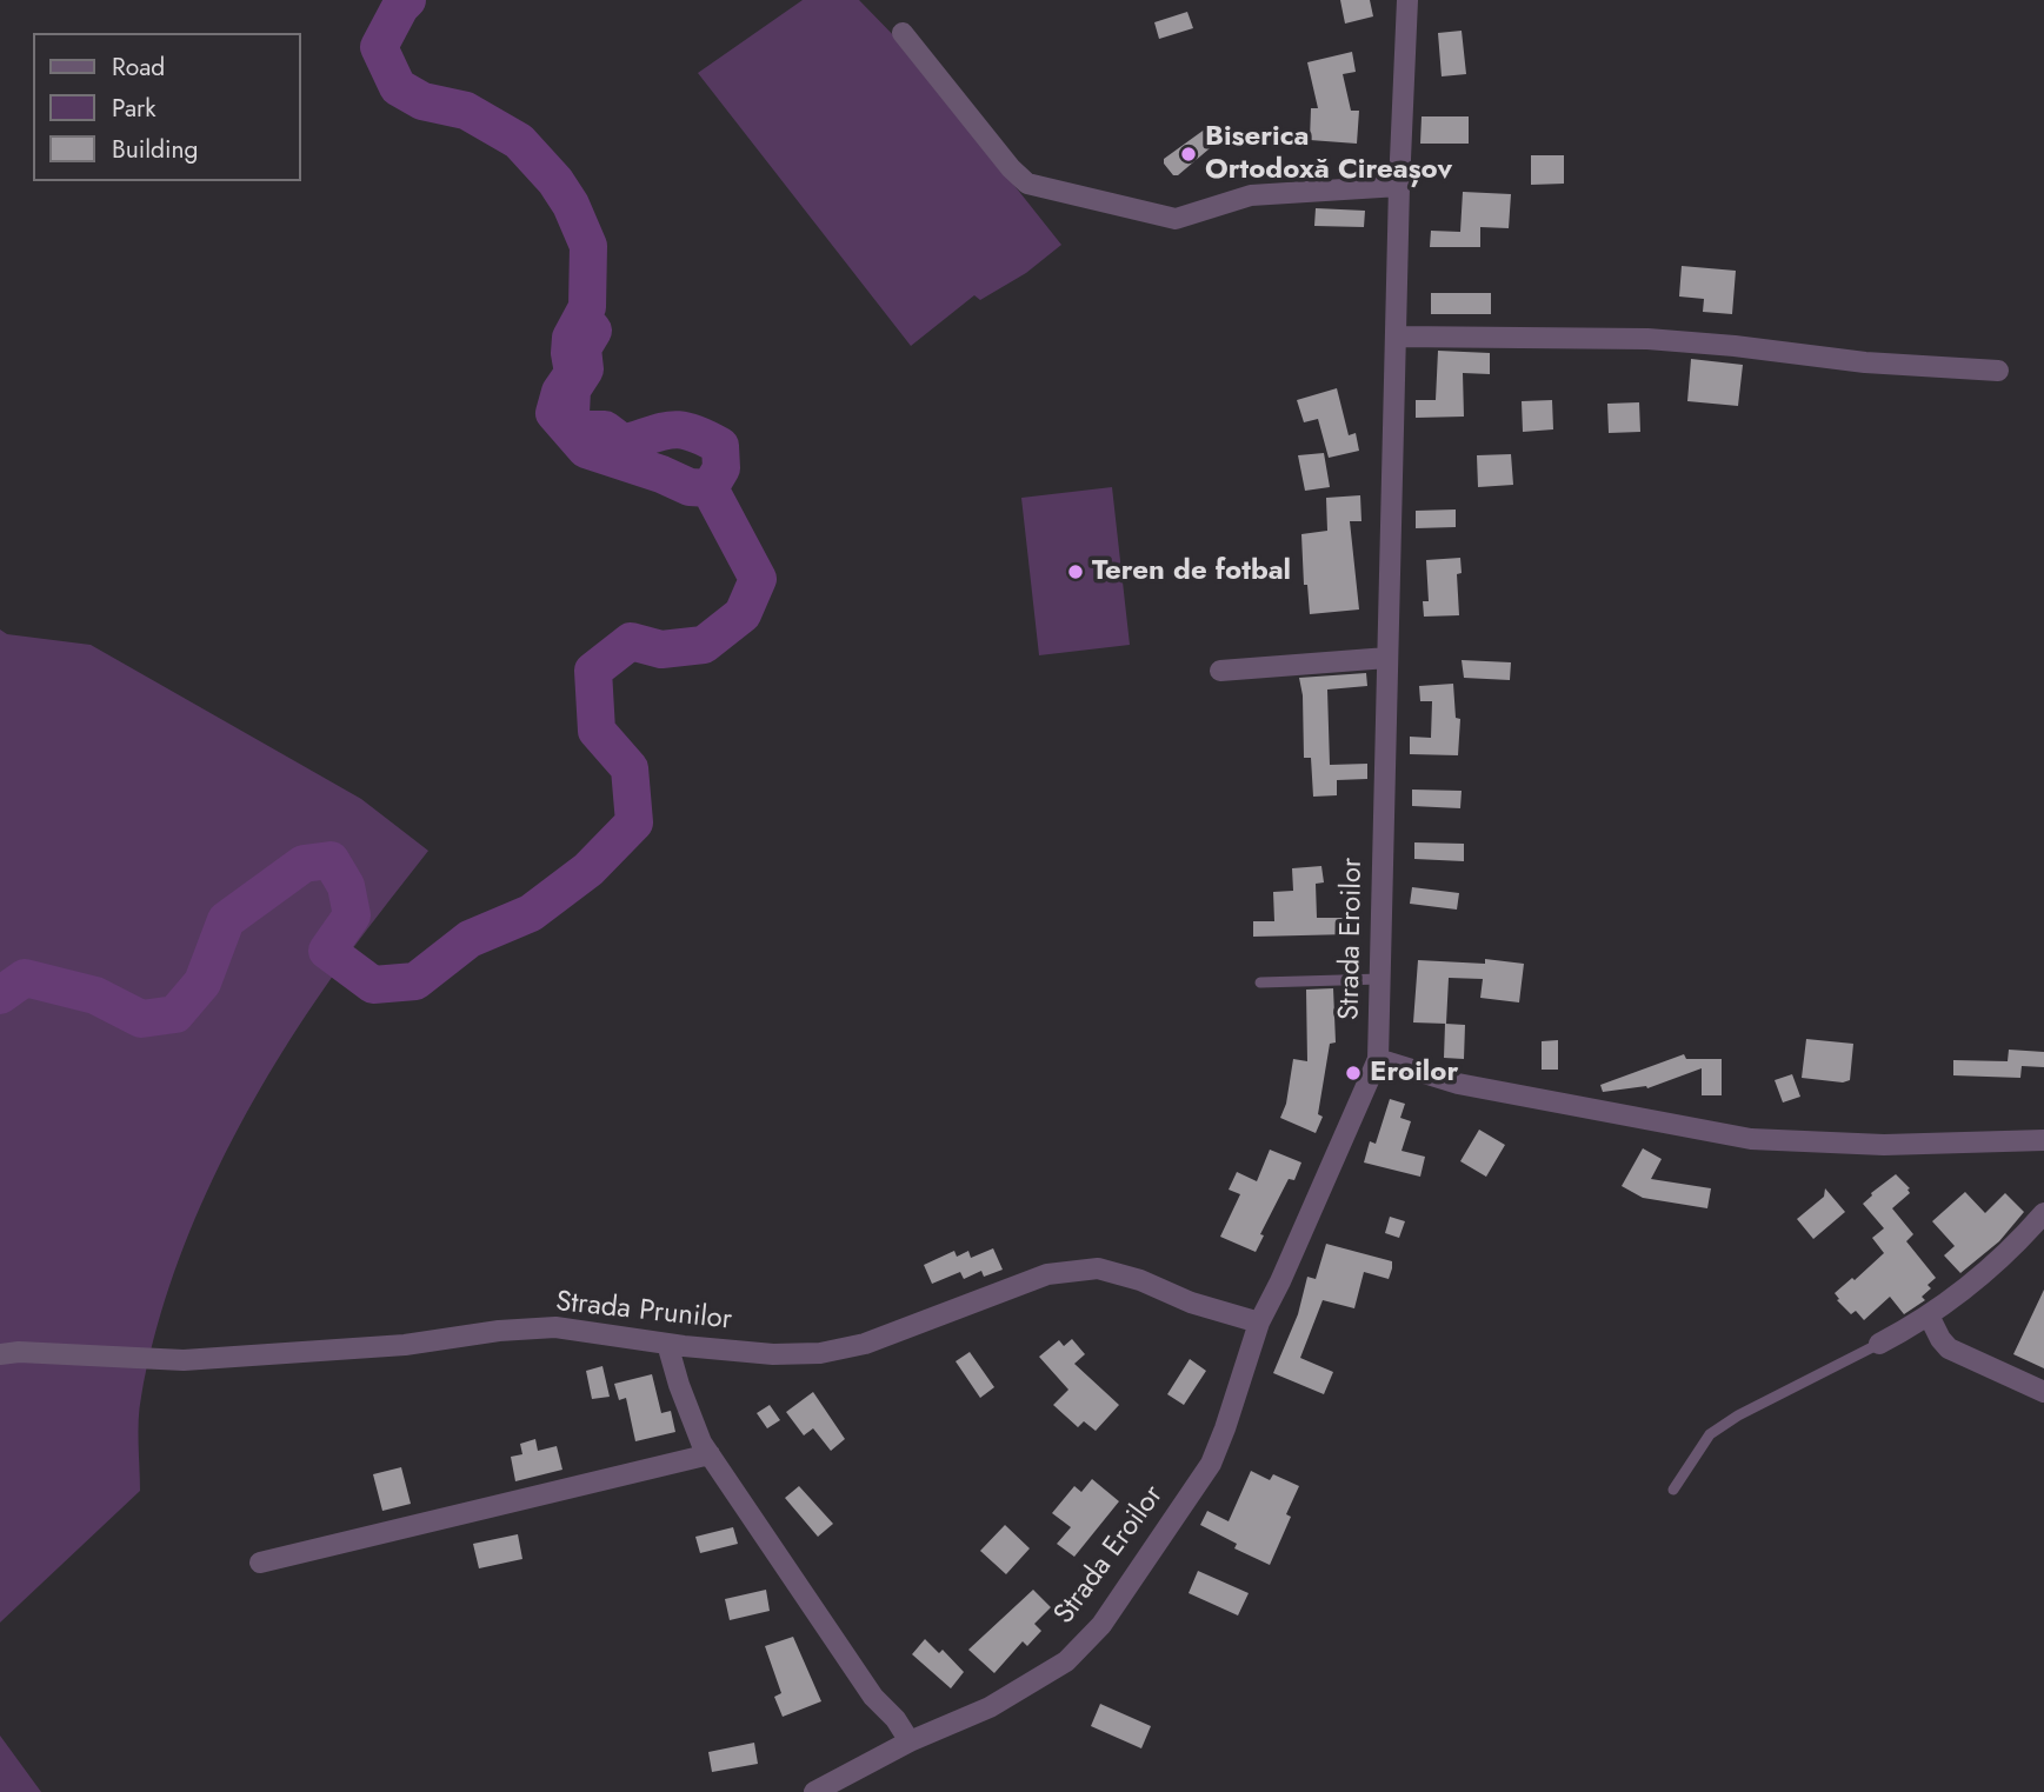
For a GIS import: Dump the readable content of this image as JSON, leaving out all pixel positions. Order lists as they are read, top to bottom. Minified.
{"streets":{"street":["Strada Eroilor","Strada Prunilor"]},"crossings":[["Strada Eroilor","Strada Prunilor"]],"places":["Biserica Ortodoxă Cireașov","Teren de fotbal","Eroilor"],"legend":["Road","Park","Building"]}
